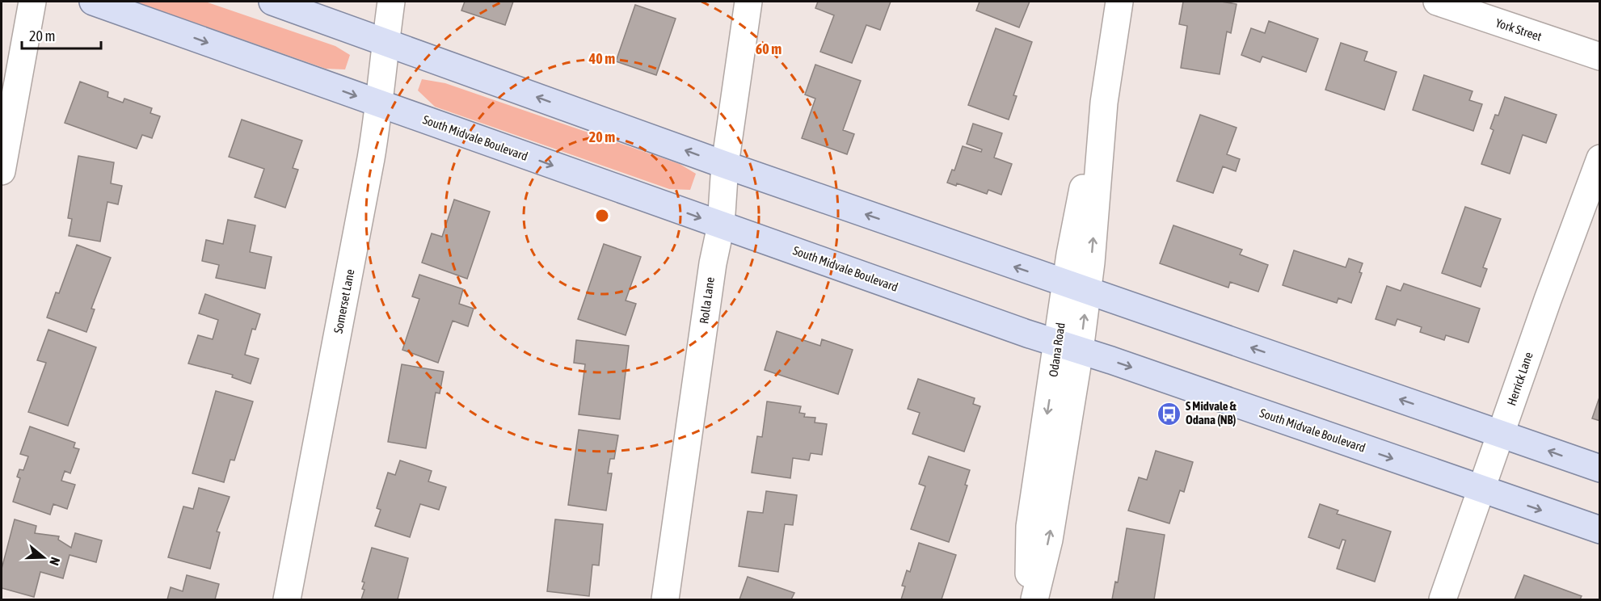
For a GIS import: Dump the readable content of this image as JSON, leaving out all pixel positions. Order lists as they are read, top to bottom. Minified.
{"streets":{"main road":["South Midvale Boulevard"],"street":["York Street","Rolla Lane","Somerset Lane","Odana Road","Herrick Lane"]},"crossings":[["South Midvale Boulevard","Rolla Lane"],["South Midvale Boulevard","Somerset Lane"],["South Midvale Boulevard","Odana Road"],["South Midvale Boulevard","Herrick Lane"]],"places":{"bus stop":["S Midvale & Odana (NB)"]},"scale_bar":"20 m","north":"right","rings":["60 m","40 m","20 m"]}
